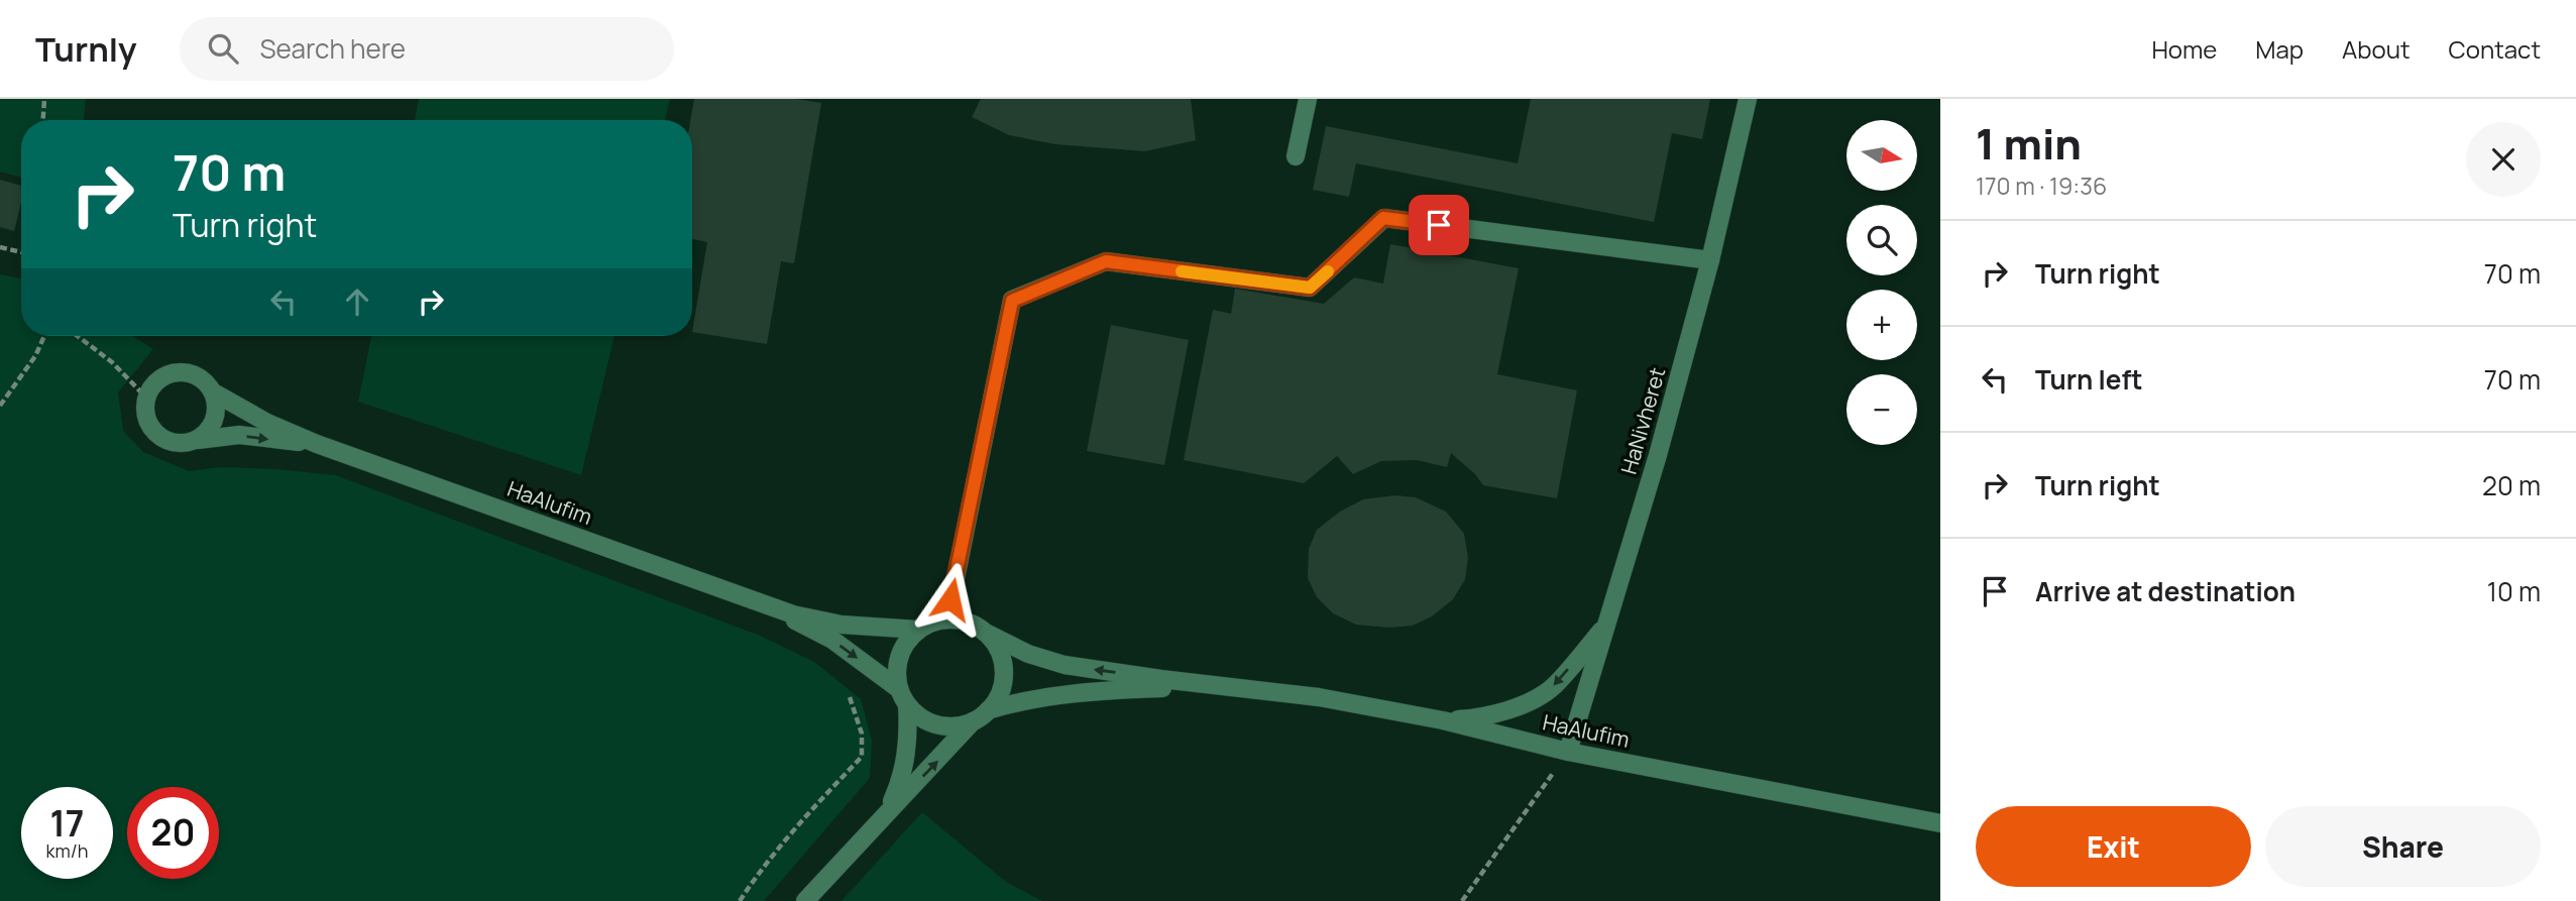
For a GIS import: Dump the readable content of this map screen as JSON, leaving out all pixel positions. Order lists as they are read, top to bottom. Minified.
{"streets":{"street":["HaNivheret","HaAlufim"]},"crossings":[["HaNivheret","HaAlufim"]],"north":"right","page":{"header":"Turnly","search":"Search here","nav":["Home","Map","About","Contact"],"heading":["1 min","170 m · 19:36"],"map_buttons":["+","−"],"turn":["70 m","Turn right"],"list":[{"name":"Turn right","value":"70 m"},{"name":"Turn left","value":"70 m"},{"name":"Turn right","value":"20 m"},{"name":"Arrive at destination","value":"10 m"}],"speed":"17 km/h","limit":"20","buttons":["Exit","Share"]}}
